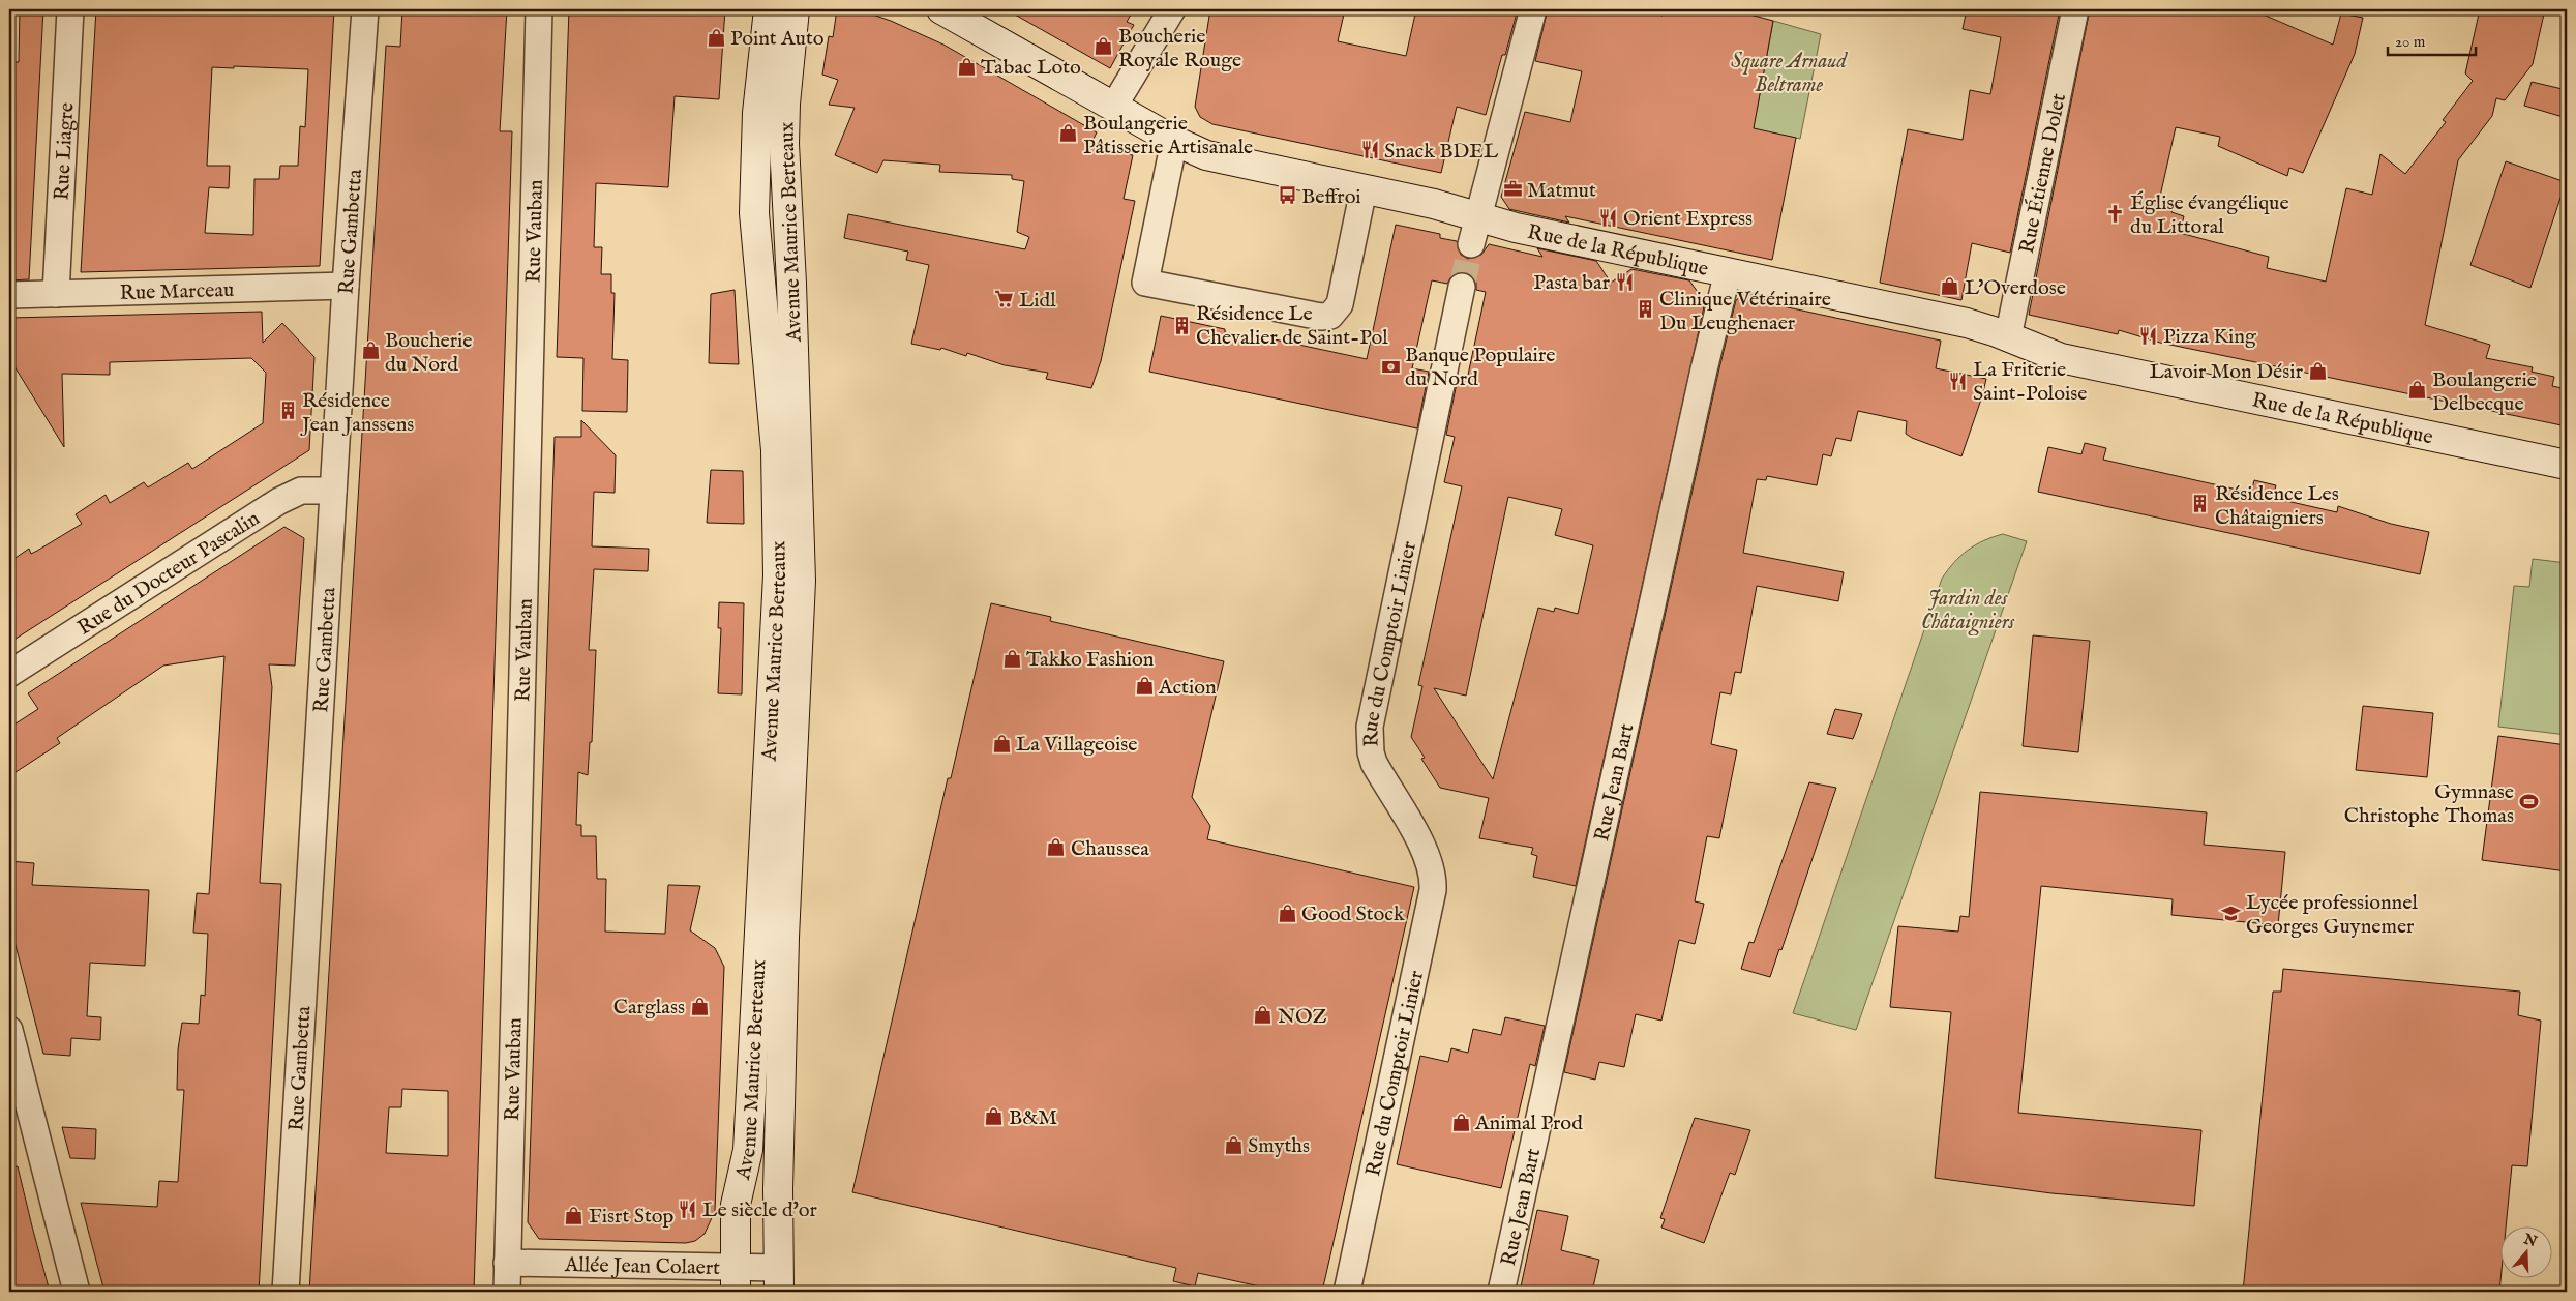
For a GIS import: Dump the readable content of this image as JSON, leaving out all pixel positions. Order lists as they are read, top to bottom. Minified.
{"streets":{"street":["Rue Liagre","Rue Étienne Dolet","Rue Gambetta","Rue Vauban","Avenue Maurice Berteaux","Rue de la République","Rue Marceau","Rue du Docteur Pascalin","Rue du Comptoir Linier","Rue Jean Bart","Allée Jean Colaert"]},"crossings":[["Rue Liagre","Rue Marceau"],["Rue Étienne Dolet","Rue de la République"],["Rue Gambetta","Rue Marceau"],["Rue Gambetta","Rue du Docteur Pascalin"],["Rue Vauban","Allée Jean Colaert"],["Avenue Maurice Berteaux","Allée Jean Colaert"],["Rue de la République","Rue Jean Bart"]],"parks":["Square Arnaud Beltrame","Jardin des Châtaigniers"],"places":{"shop":["Point Auto","Boucherie Royale Rouge","Tabac Loto","Boulangerie Pâtisserie Artisanale","L'Overdose","Boucherie du Nord","Lavoir Mon Désir","Boulangerie Delbecque","Takko Fashion","Action","La Villageoise","Chaussea","Good Stock","Carglass","NOZ","B&M","Animal Prod","Smyths","Fisrt Stop"],"restaurant":["Snack BDEL","Orient Express","Pasta bar","Pizza King","La Friterie Saint-Poloise","Le siècle d'or"],"office":["Matmut"],"bus stop":["Beffroi"],"church":["Église évangélique du Littoral"],"supermarket":["Lidl"],"building":["Clinique Vétérinaire Du Leughenaer","Résidence Le Chevalier de Saint-Pol","Résidence Jean Janssens","Résidence Les Châtaigniers"],"bank":["Banque Populaire du Nord"],"sports":["Gymnase Christophe Thomas"],"school or university":["Lycée professionnel Georges Guynemer"]},"scale_bar":"20 m","north":"top"}
